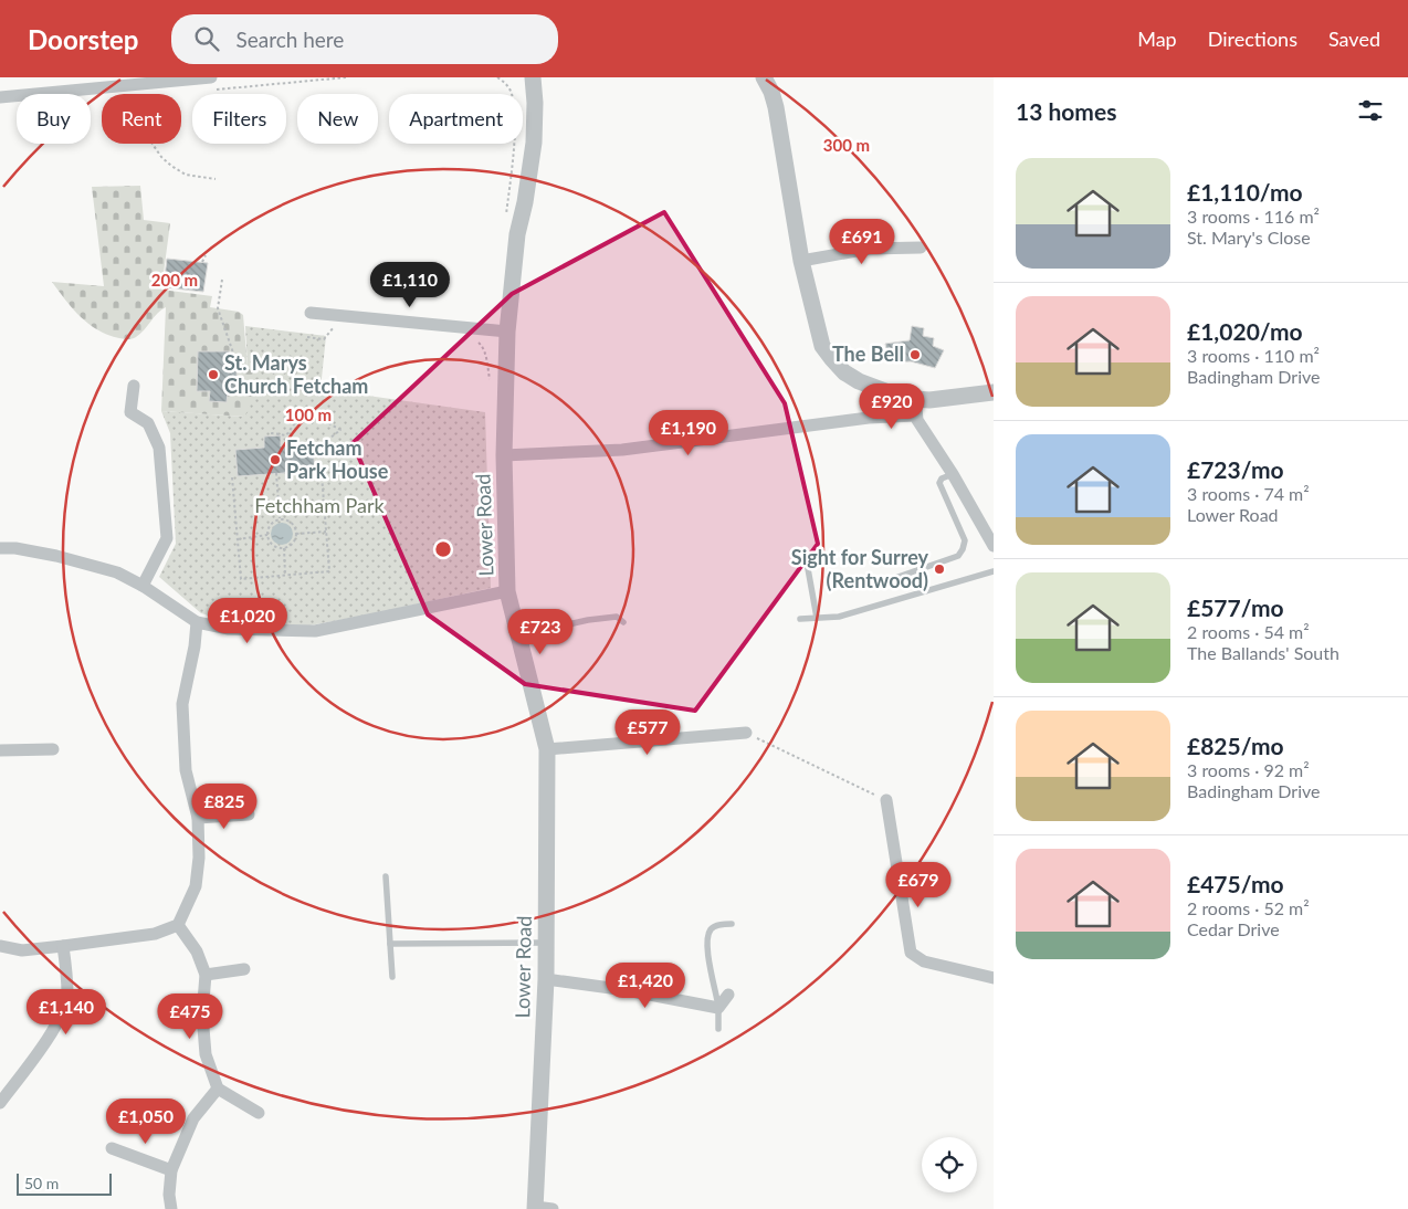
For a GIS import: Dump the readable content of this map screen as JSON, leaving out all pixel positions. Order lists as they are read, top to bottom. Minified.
{"streets":{"street":["Lower Road"]},"parks":["Fetchham Park"],"places":["The Bell","St. Marys Church Fetcham","Fetcham Park House","Sight for Surrey (Rentwood)"],"scale_bar":"50 m","page":{"header":"Doorstep","search":"Search here","nav":["Map","Directions","Saved"],"heading":"13 homes","chip":["Buy","Rent","Filters","New","Apartment"],"list":[{"name":"£1,110/mo","note":"3 rooms · 116 m² · St. Mary's Close"},{"name":"£1,020/mo","note":"3 rooms · 110 m² · Badingham Drive"},{"name":"£723/mo","note":"3 rooms · 74 m² · Lower Road"},{"name":"£577/mo","note":"2 rooms · 54 m² · The Ballands' South"},{"name":"£825/mo","note":"3 rooms · 92 m² · Badingham Drive"},{"name":"£475/mo","note":"2 rooms · 52 m² · Cedar Drive"}],"price":["£691","£1,110","£920","£1,190","£1,020","£723","£577","£825","£679","£1,420","£1,140","£475","£1,050"],"scale":"50 m"},"rings":["300 m","200 m","100 m"]}
